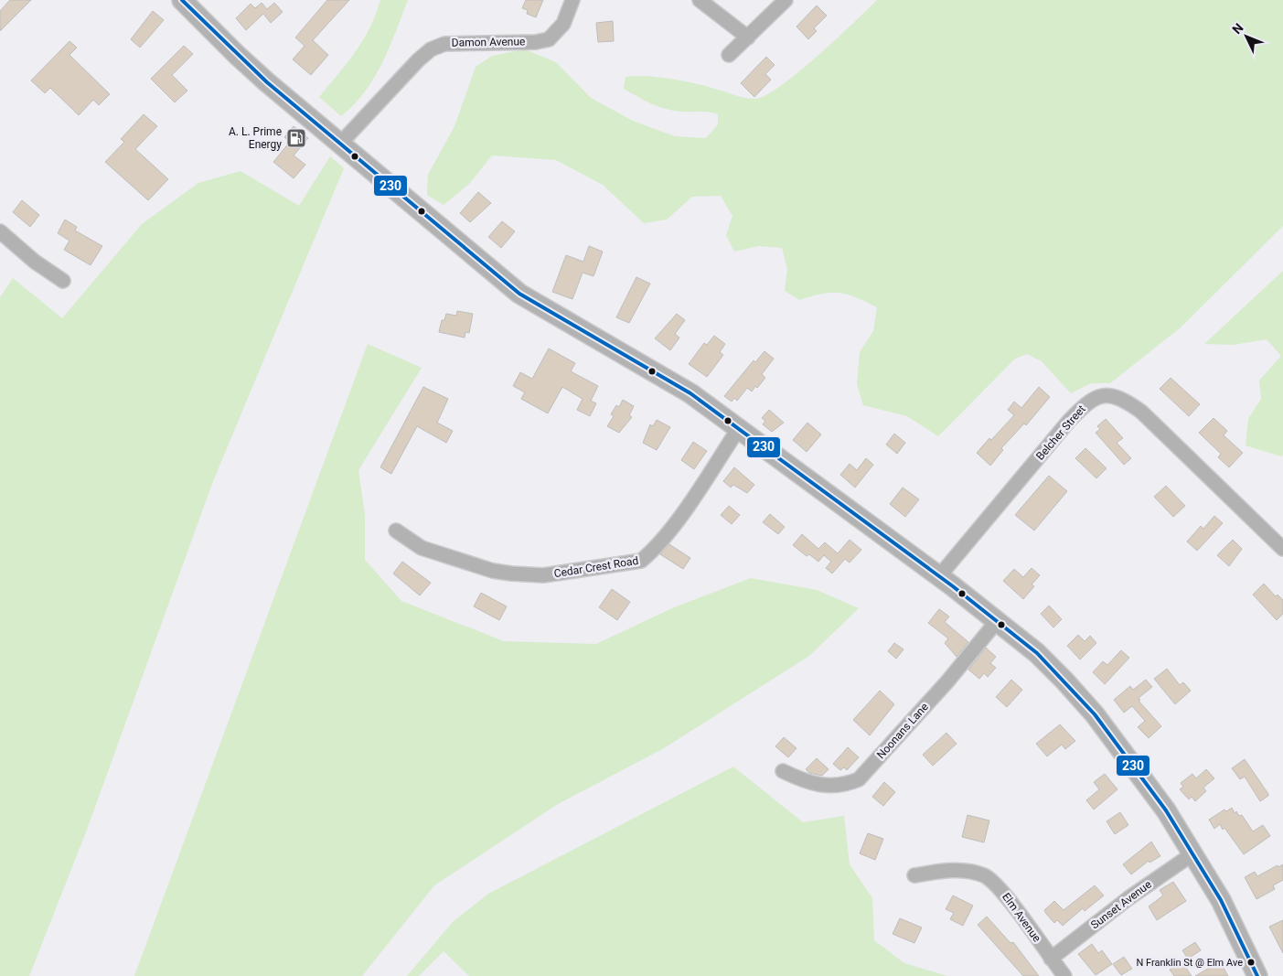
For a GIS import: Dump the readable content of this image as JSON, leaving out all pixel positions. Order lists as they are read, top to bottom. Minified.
{"streets":{"street":["Damon Avenue","Belcher Street","Cedar Crest Road","Noonans Lane","Sunset Avenue","Elm Avenue"]},"crossings":[["Sunset Avenue","Elm Avenue"]],"places":{"fuel station":["A. L. Prime Energy"],"other":["N Franklin St @ Elm Ave"]},"lines":["transit line 230"],"north":"top left"}
